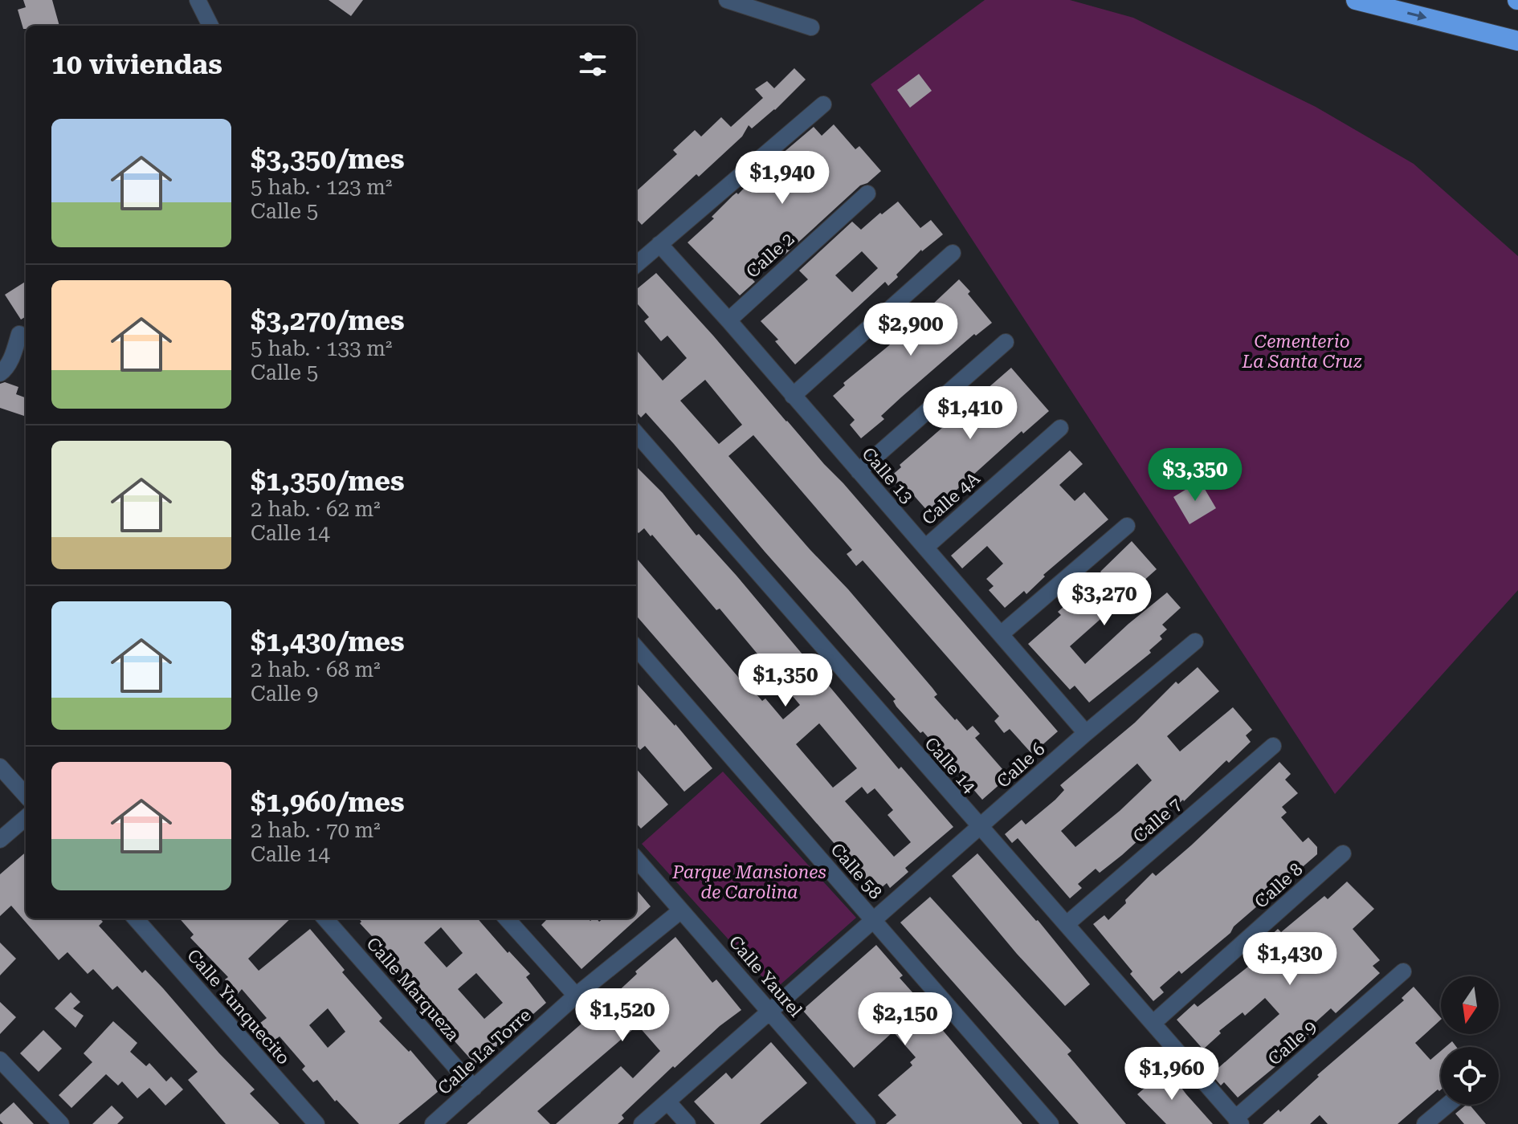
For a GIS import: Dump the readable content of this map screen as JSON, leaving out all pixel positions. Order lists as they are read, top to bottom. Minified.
{"streets":{"street":["Calle 2","Calle 13","Calle 4A","Calle 14","Calle 6","Calle 7","Calle 58","Calle 8","Calle Yaurel","Calle Marqueza","Calle Yunquecito","Calle 9","Calle La Torre"]},"crossings":[["Calle 2","Calle 13"],["Calle 13","Calle 4A"],["Calle 13","Calle 6"],["Calle 14","Calle 6"],["Calle 14","Calle 7"],["Calle 14","Calle 8"],["Calle 14","Calle 9"],["Calle 6","Calle 58"],["Calle 6","Calle Yaurel"],["Calle Yaurel","Calle La Torre"],["Calle Marqueza","Calle La Torre"]],"parks":["Cementerio La Santa Cruz","Parque Mansiones de Carolina"],"north":"bottom","page":{"heading":"10 viviendas","list":[{"name":"$3,350/mes","note":"5 hab. · 123 m² · Calle 5"},{"name":"$3,270/mes","note":"5 hab. · 133 m² · Calle 5"},{"name":"$1,350/mes","note":"2 hab. · 62 m² · Calle 14"},{"name":"$1,430/mes","note":"2 hab. · 68 m² · Calle 9"},{"name":"$1,960/mes","note":"2 hab. · 70 m² · Calle 14"}],"price":["$1,940","$2,900","$1,410","$3,350","$3,270","$1,350","$1,430","$1,520","$2,150","$1,960"]}}
